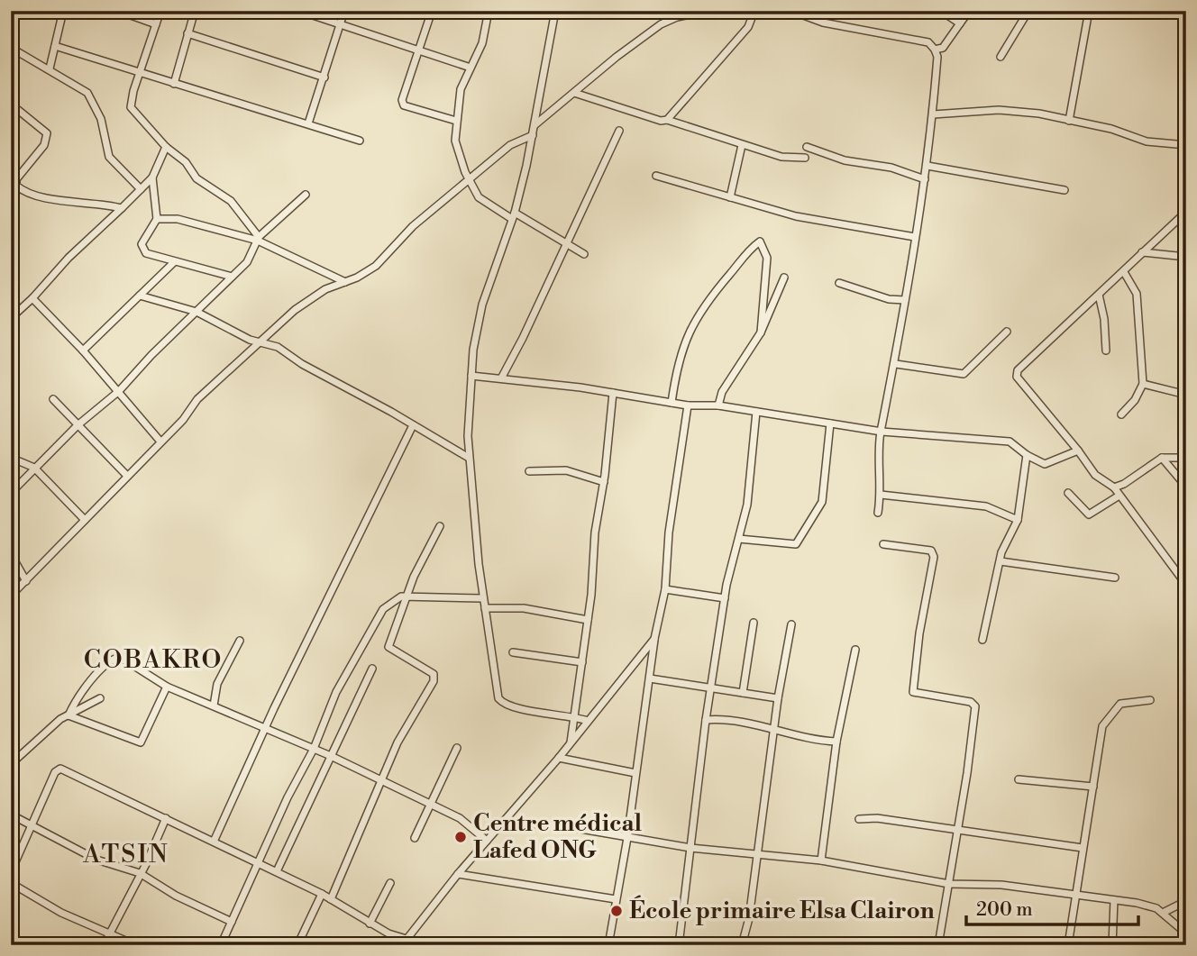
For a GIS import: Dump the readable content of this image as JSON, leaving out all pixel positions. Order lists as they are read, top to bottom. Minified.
{"districts":["COBAKRO","ATSIN"],"places":["Centre médical Lafed ONG","École primaire Elsa Clairon"],"scale_bar":"200 m"}
